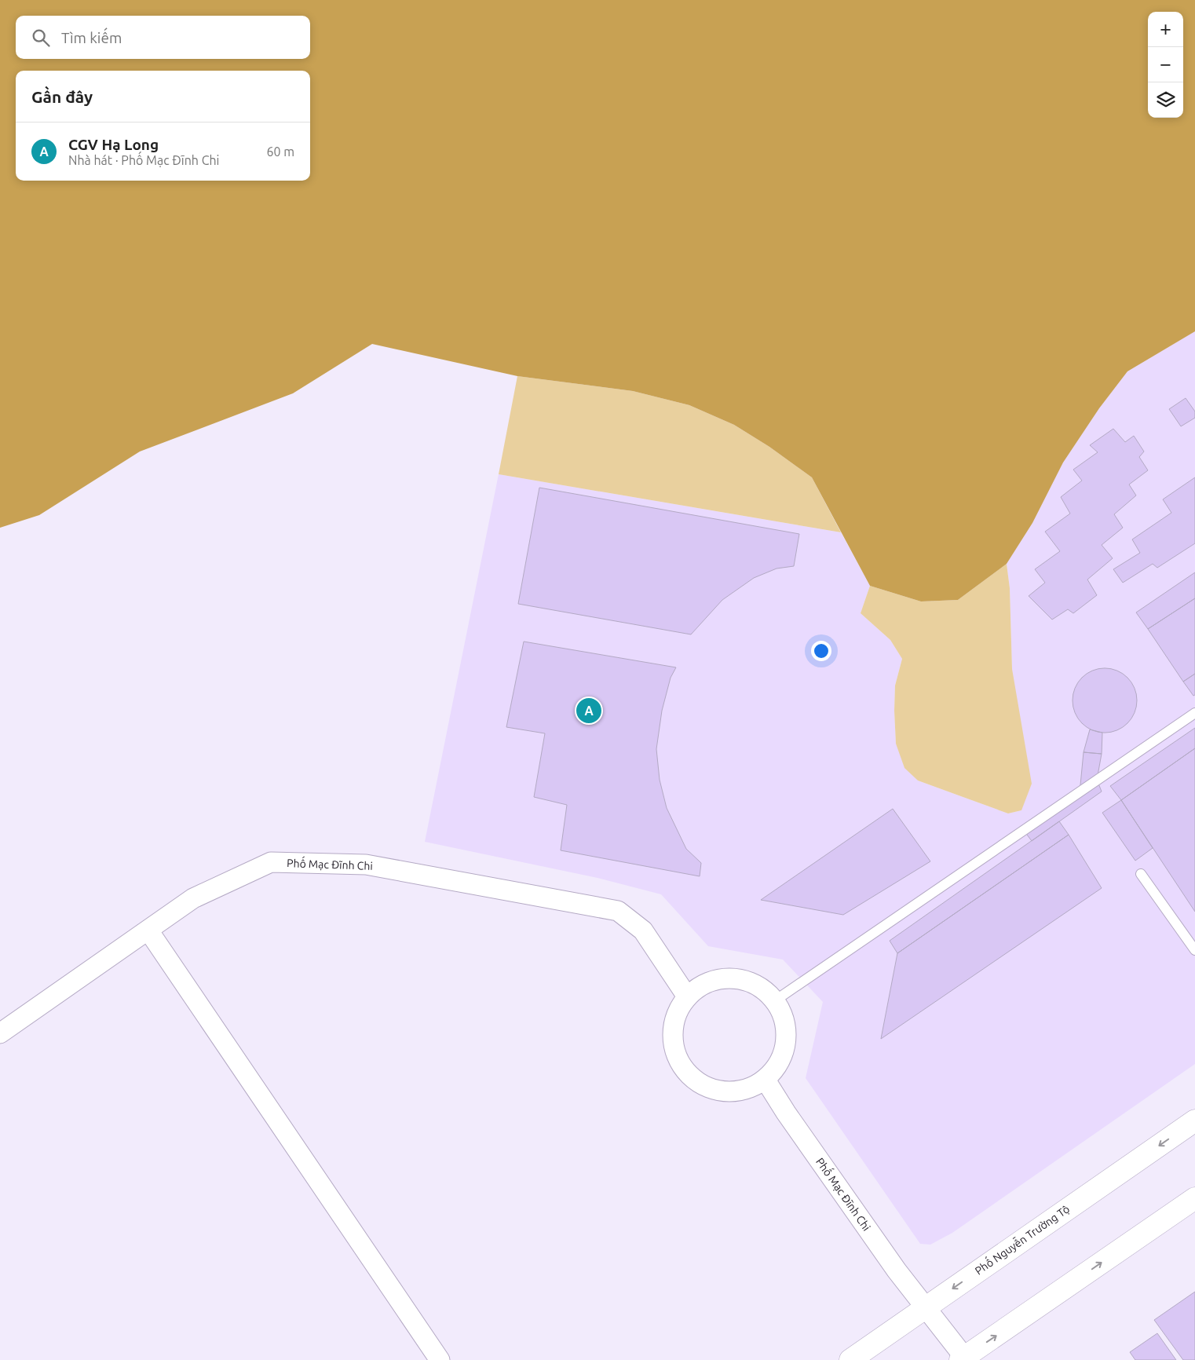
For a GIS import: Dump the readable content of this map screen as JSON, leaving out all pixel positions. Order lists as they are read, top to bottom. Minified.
{"streets":{"street":["Phố Mạc Đĩnh Chi","Phố Nguyễn Trường Tộ"]},"crossings":[["Phố Mạc Đĩnh Chi","Phố Nguyễn Trường Tộ"]],"page":{"map_buttons":["+","−"],"search":"Tìm kiếm","heading":"Gần đây","list":[{"mark":"A","name":"CGV Hạ Long","note":"Nhà hát · Phố Mạc Đĩnh Chi","value":"60 m"}],"pins":"A"}}
